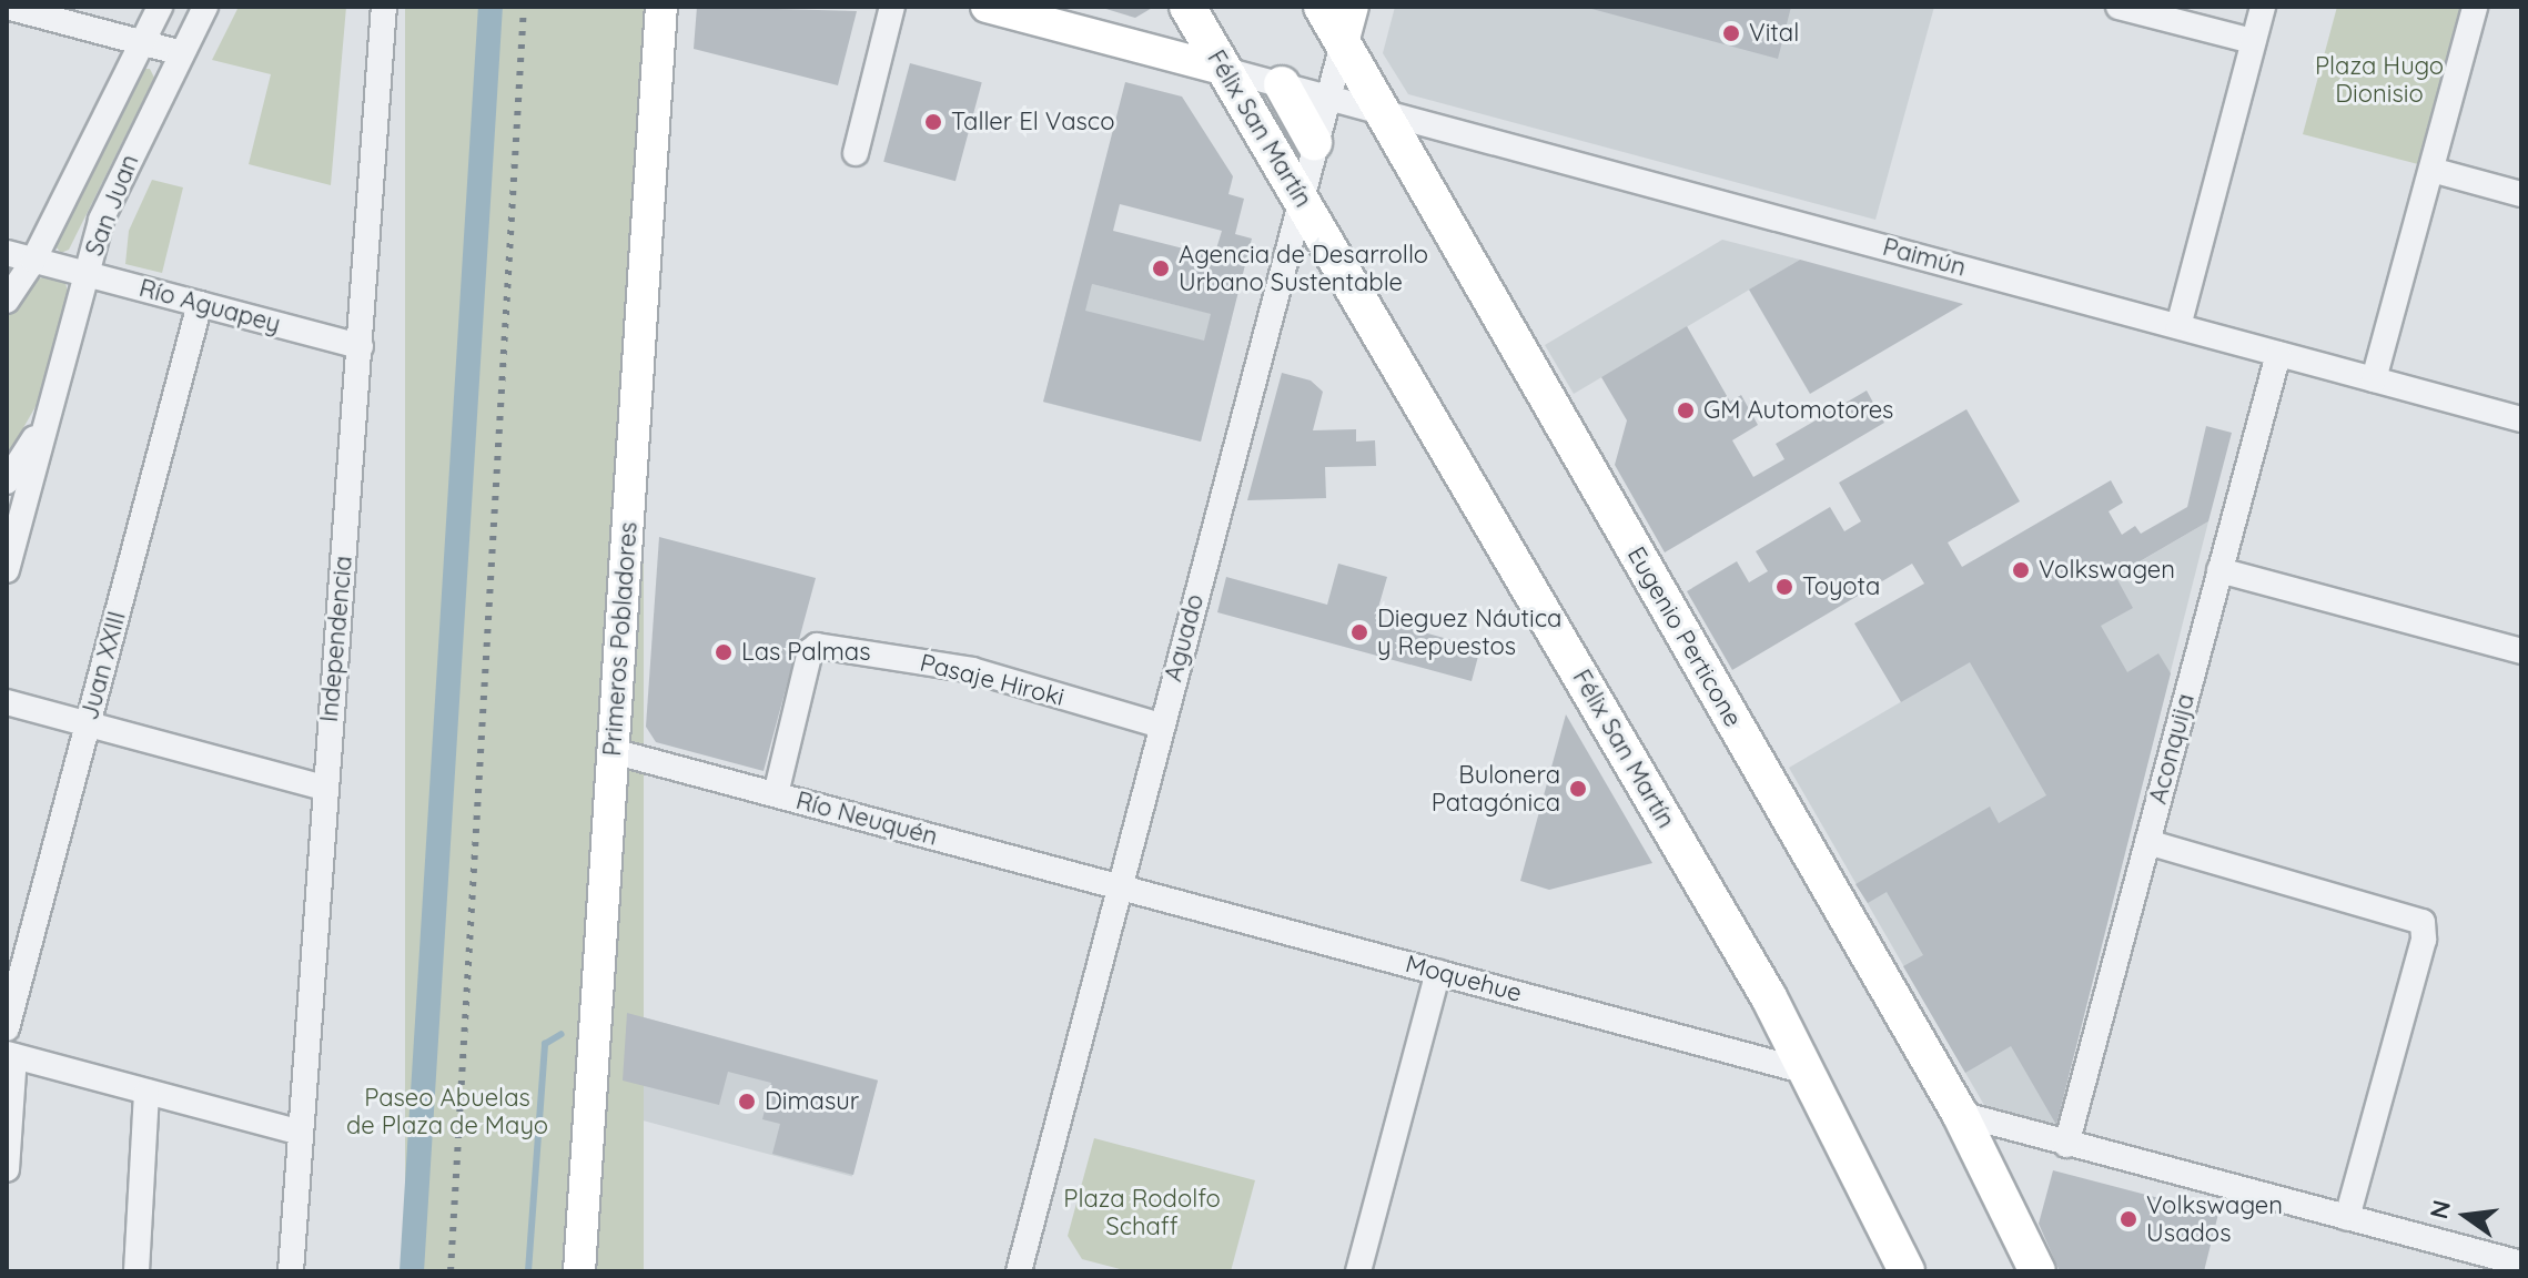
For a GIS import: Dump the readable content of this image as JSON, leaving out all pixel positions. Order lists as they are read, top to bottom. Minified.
{"streets":{"highway":["Félix San Martín","Eugenio Perticone"],"main road":["Aguado","Primeros Pobladores"],"street":["San Juan","Paimún","Río Aguapey","Independencia","Juan XXIII","Pasaje Hiroki","Aconquija","Río Neuquén","Moquehue"]},"crossings":[["Félix San Martín","Paimún"],["Félix San Martín","Aguado"],["Félix San Martín","Moquehue"],["San Juan","Río Aguapey"],["Paimún","Eugenio Perticone"],["Paimún","Aguado"],["Paimún","Aconquija"],["Río Aguapey","Independencia"],["Río Aguapey","Juan XXIII"],["Eugenio Perticone","Aguado"],["Aguado","Pasaje Hiroki"],["Aguado","Río Neuquén"],["Aguado","Moquehue"],["Primeros Pobladores","Río Neuquén"],["Pasaje Hiroki","Río Neuquén"],["Río Neuquén","Moquehue"]],"parks":["Plaza Hugo Dionisio","Paseo Abuelas de Plaza de Mayo","Plaza Rodolfo Schaff"],"places":["Vital","Taller El Vasco","Agencia de Desarrollo Urbano Sustentable","GM Automotores","Volkswagen","Toyota","Dieguez Náutica y Repuestos","Las Palmas","Bulonera Patagónica","Dimasur","Volkswagen Usados"],"north":"left"}
